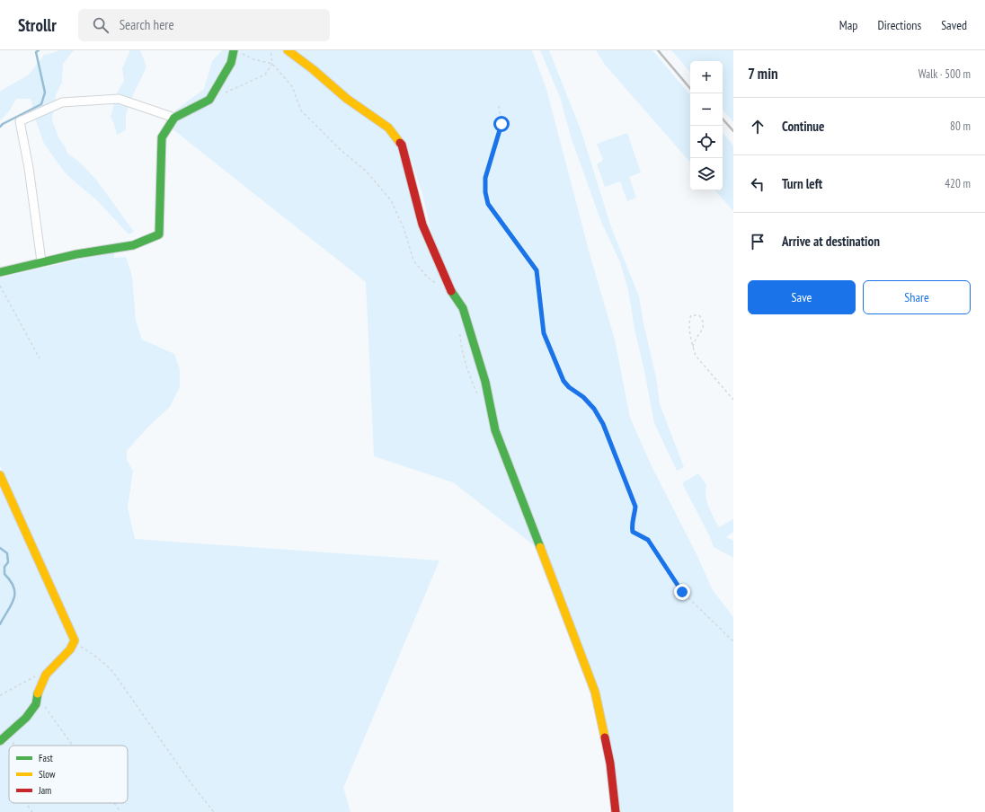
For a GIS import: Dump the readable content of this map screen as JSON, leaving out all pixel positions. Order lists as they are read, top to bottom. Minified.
{"legend":["Fast","Slow","Jam"],"page":{"header":"Strollr","search":"Search here","nav":["Map","Directions","Saved"],"heading":["7 min","Walk · 500 m"],"map_buttons":["+","−"],"list":[["Continue","80 m"],["Turn left","420 m"],"Arrive at destination"],"buttons":["Save","Share"]}}
